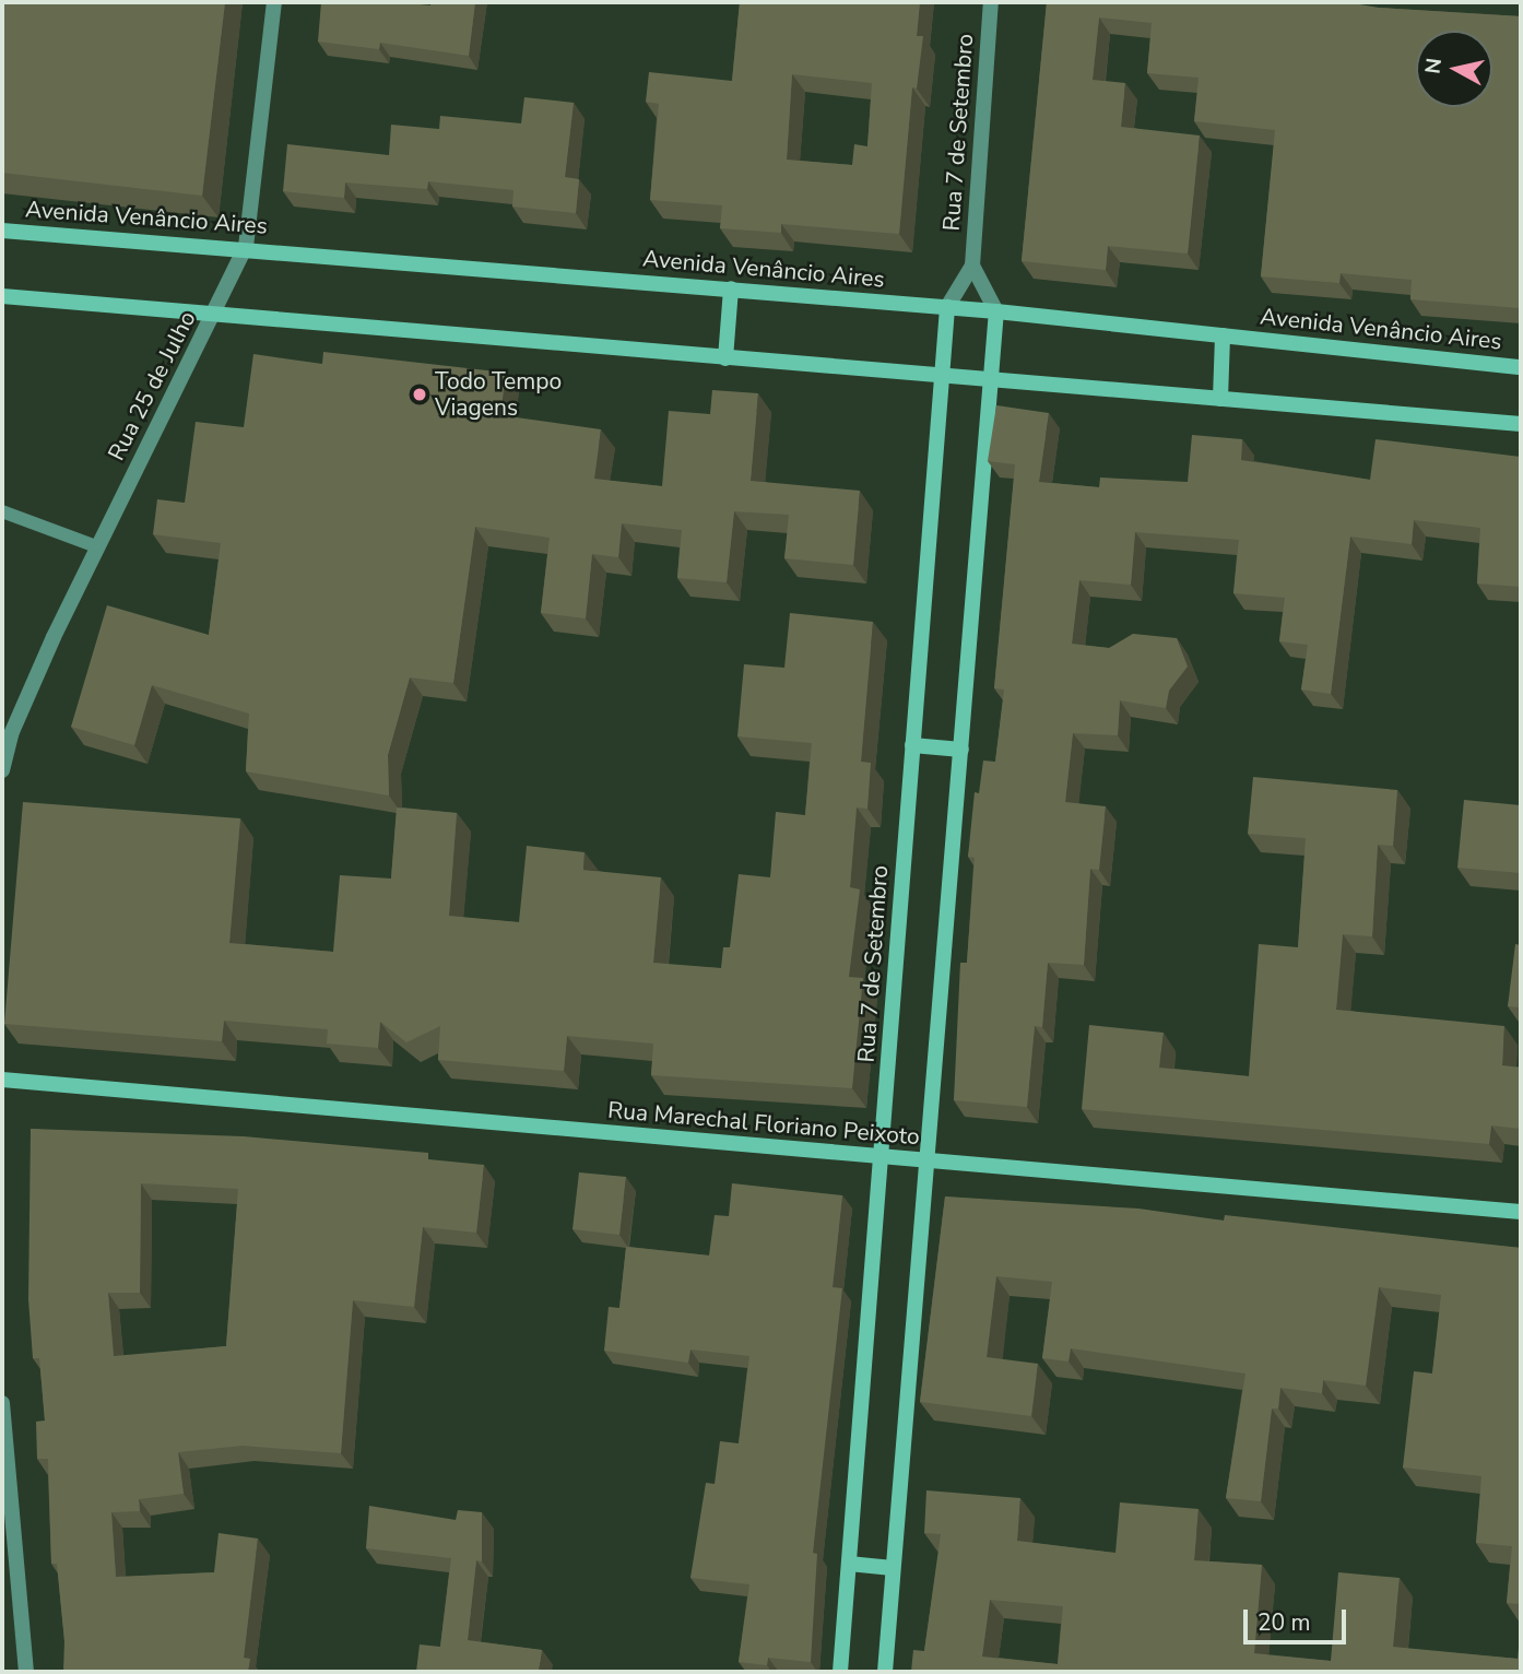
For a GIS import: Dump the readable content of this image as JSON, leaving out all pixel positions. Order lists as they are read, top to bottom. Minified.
{"streets":{"street":["Rua 7 de Setembro","Avenida Venâncio Aires","Rua 25 de Julho","Rua Marechal Floriano Peixoto"]},"crossings":[["Rua 7 de Setembro","Avenida Venâncio Aires"],["Rua 7 de Setembro","Rua Marechal Floriano Peixoto"],["Avenida Venâncio Aires","Rua 25 de Julho"]],"places":["Todo Tempo Viagens"],"scale_bar":"20 m","north":"left"}
